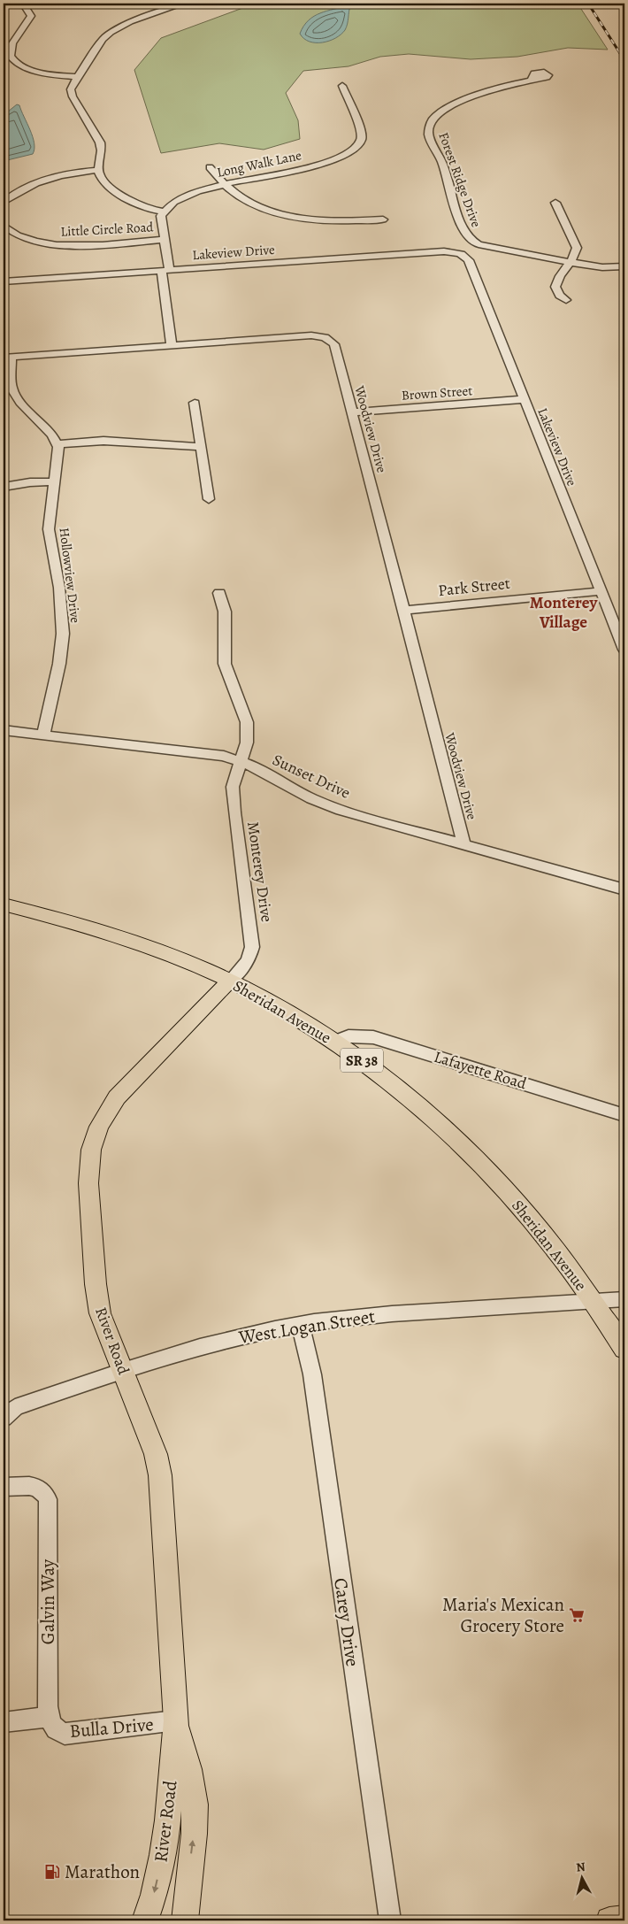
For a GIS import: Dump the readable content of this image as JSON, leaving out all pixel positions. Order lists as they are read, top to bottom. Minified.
{"streets":{"main road":["Sheridan Avenue","SR 38","River Road"],"street":["Long Walk Lane","Forest Ridge Drive","Little Circle Road","Lakeview Drive","Brown Street","Woodview Drive","Hollowview Drive","Park Street","Sunset Drive","Monterey Drive","Lafayette Road","West Logan Street","Galvin Way","Carey Drive","Bulla Drive"]},"crossings":[["Lakeview Drive","Brown Street"],["Lakeview Drive","Park Street"],["Brown Street","Woodview Drive"],["Woodview Drive","Park Street"],["Woodview Drive","Sunset Drive"],["Hollowview Drive","Sunset Drive"],["Sunset Drive","Monterey Drive"],["Monterey Drive","Sheridan Avenue"],["Monterey Drive","River Road"],["Sheridan Avenue","Lafayette Road"],["Sheridan Avenue","West Logan Street"],["Sheridan Avenue","River Road"],["West Logan Street","River Road"],["West Logan Street","Carey Drive"],["River Road","Bulla Drive"],["Galvin Way","Bulla Drive"]],"districts":["Monterey Village"],"places":{"supermarket":["Maria's Mexican Grocery Store"],"fuel station":["Marathon"]},"north":"top"}
